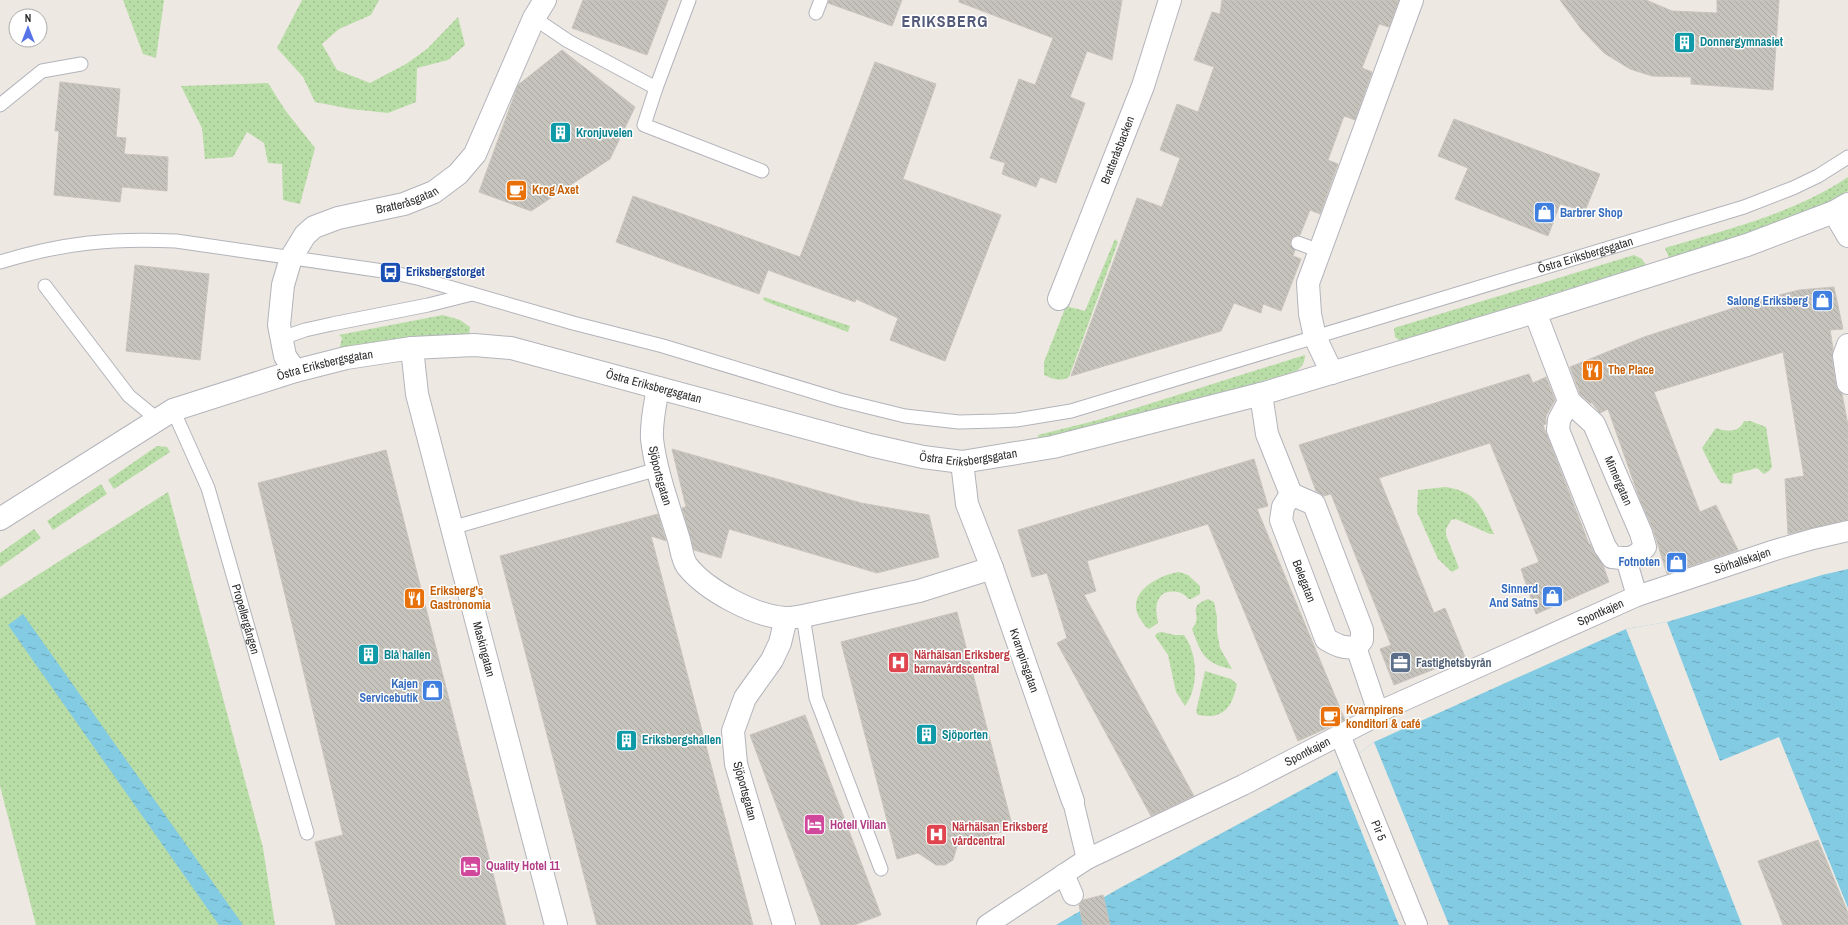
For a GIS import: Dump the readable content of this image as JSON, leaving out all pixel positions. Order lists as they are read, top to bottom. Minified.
{"streets":{"street":["Bratteråsbacken","Bratteråsgatan","Östra Eriksbergsgatan","Sjöportsgatan","Mimergatan","Sörhallskajen","Belegatan","Spontkajen","Maskingatan","Kvarnpirsgatan","Pir 5"],"lane":["Propellergången"]},"crossings":[["Bratteråsgatan","Östra Eriksbergsgatan"],["Östra Eriksbergsgatan","Sjöportsgatan"],["Östra Eriksbergsgatan","Mimergatan"],["Östra Eriksbergsgatan","Propellergången"],["Östra Eriksbergsgatan","Maskingatan"],["Östra Eriksbergsgatan","Kvarnpirsgatan"],["Sjöportsgatan","Kvarnpirsgatan"],["Sörhallskajen","Spontkajen"],["Spontkajen","Kvarnpirsgatan"],["Spontkajen","Pir 5"]],"districts":["ERIKSBERG"],"places":{"building":["Donnergymnasiet","Kronjuvelen","Blå hallen","Sjöporten","Eriksbergshallen"],"cafe":["Krog Axet","Kvarnpirens konditori & café"],"shop":["Barbrer Shop","Salong Eriksberg","Fotnoten","Sinnerd And Satns","Kajen Servicebutik"],"bus stop":["Eriksbergstorget"],"restaurant":["The Place","Eriksberg's Gastronomia"],"hospital":["Närhälsan Eriksberg barnavårdscentral","Närhälsan Eriksberg vårdcentral"],"office":["Fastighetsbyrån"],"hotel":["Hotell Villan","Quality Hotel 11"]},"north":"top"}
